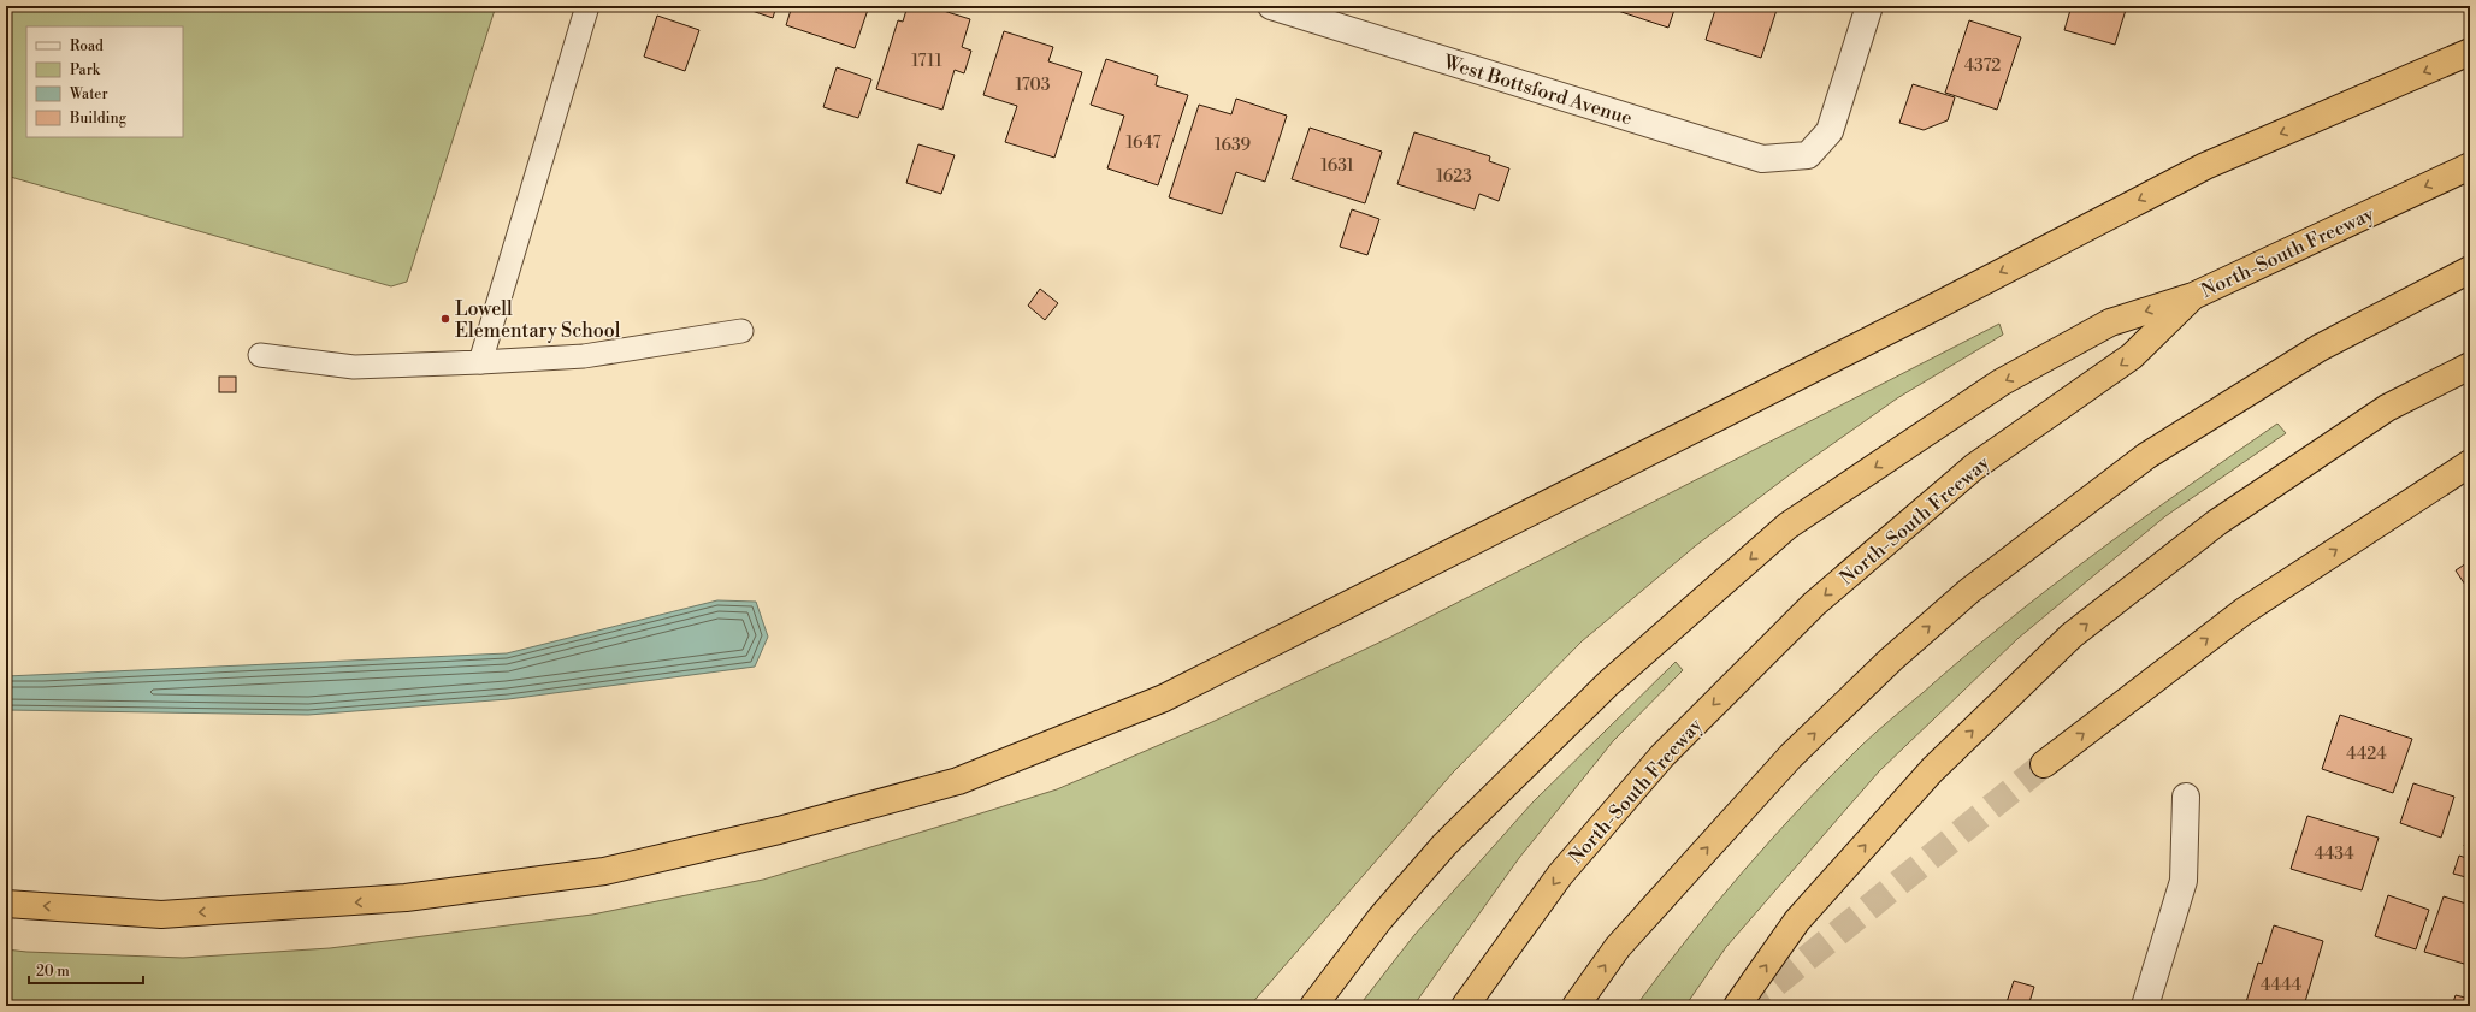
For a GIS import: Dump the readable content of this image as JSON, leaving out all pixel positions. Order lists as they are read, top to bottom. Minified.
{"streets":{"highway":["North-South Freeway"],"street":["West Bottsford Avenue"]},"places":["Lowell Elementary School"],"house_numbers":["1711","4372","1703","1647","1639","1631","1623","4424","4434","4444"],"legend":["Road","Park","Water","Building"],"scale_bar":"20 m"}
